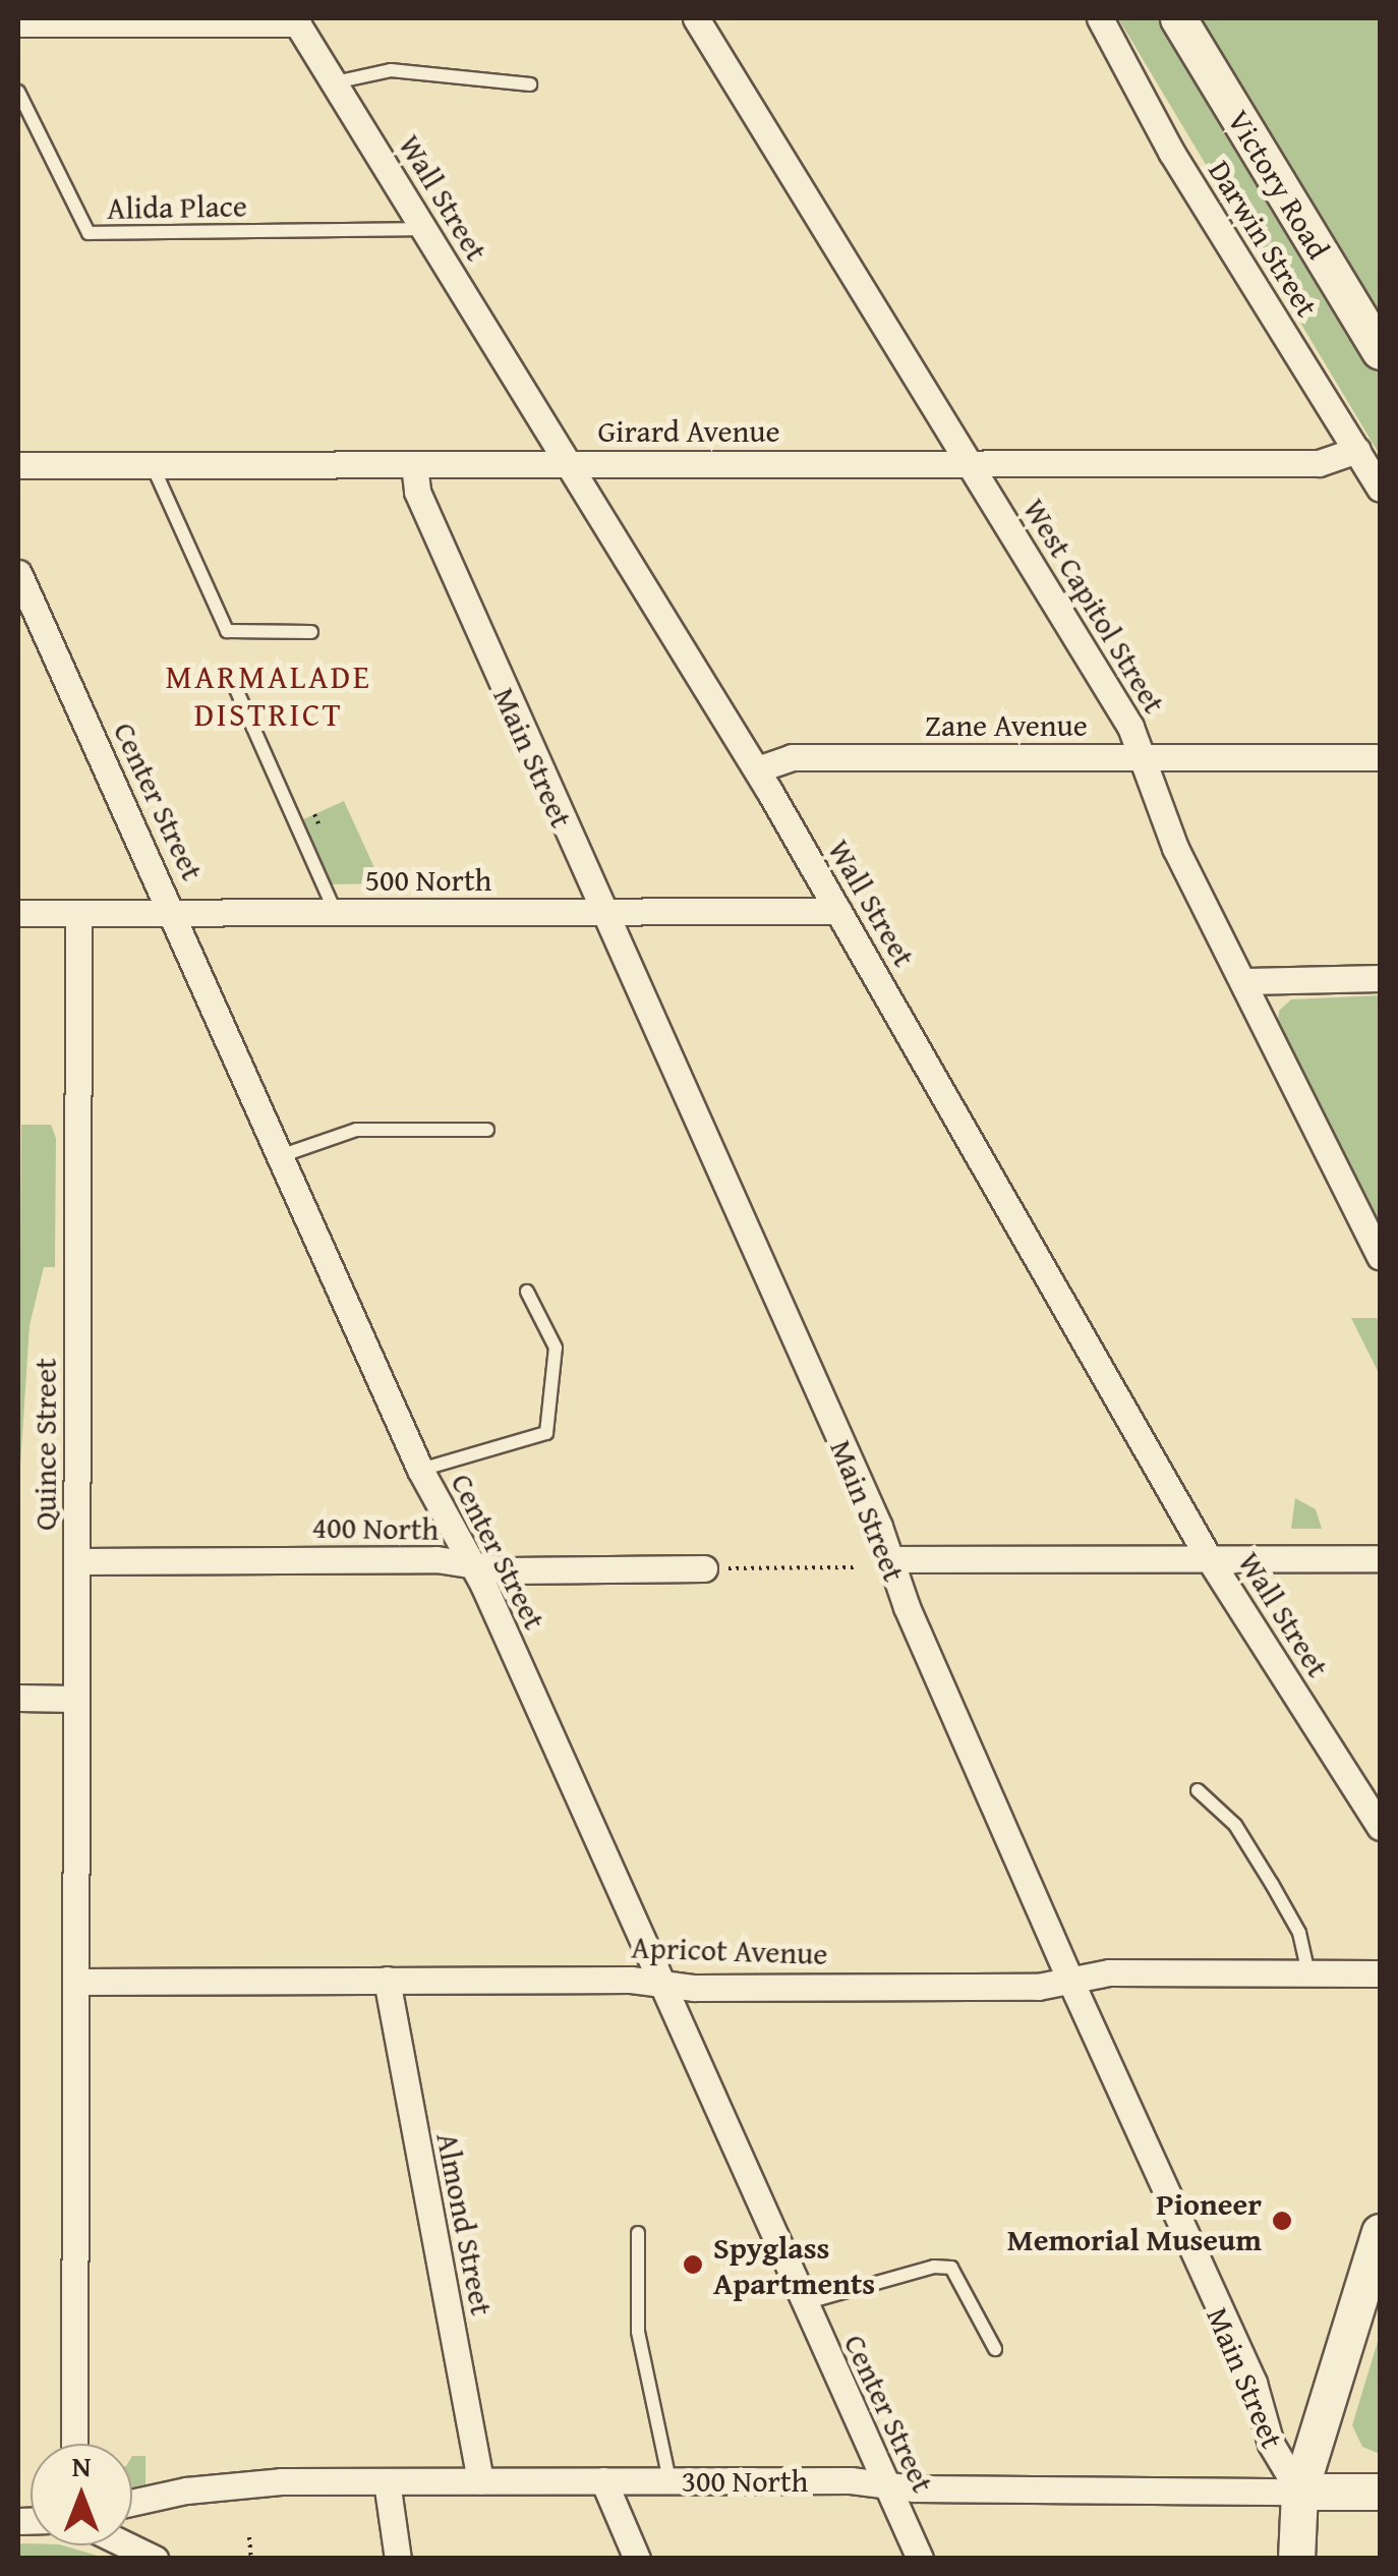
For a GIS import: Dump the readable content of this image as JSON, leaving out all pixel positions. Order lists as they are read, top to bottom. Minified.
{"streets":{"main road":["Victory Road","300 North"],"street":["Wall Street","Darwin Street","Girard Avenue","West Capitol Street","Zane Avenue","Main Street","Center Street","500 North","Quince Street","400 North","Apricot Avenue","Almond Street"],"lane":["Alida Place"]},"crossings":[["Wall Street","Alida Place"],["Wall Street","Girard Avenue"],["Wall Street","Zane Avenue"],["Wall Street","500 North"],["Darwin Street","Girard Avenue"],["Girard Avenue","West Capitol Street"],["Girard Avenue","Main Street"],["West Capitol Street","Zane Avenue"],["Main Street","500 North"],["Main Street","Apricot Avenue"],["Main Street","300 North"],["Center Street","500 North"],["Center Street","400 North"],["Center Street","Apricot Avenue"],["Center Street","300 North"],["500 North","Quince Street"],["Quince Street","400 North"],["Quince Street","Apricot Avenue"],["Apricot Avenue","Almond Street"],["Almond Street","300 North"]],"districts":["MARMALADE DISTRICT"],"places":["Pioneer Memorial Museum","Spyglass Apartments"],"north":"top"}
